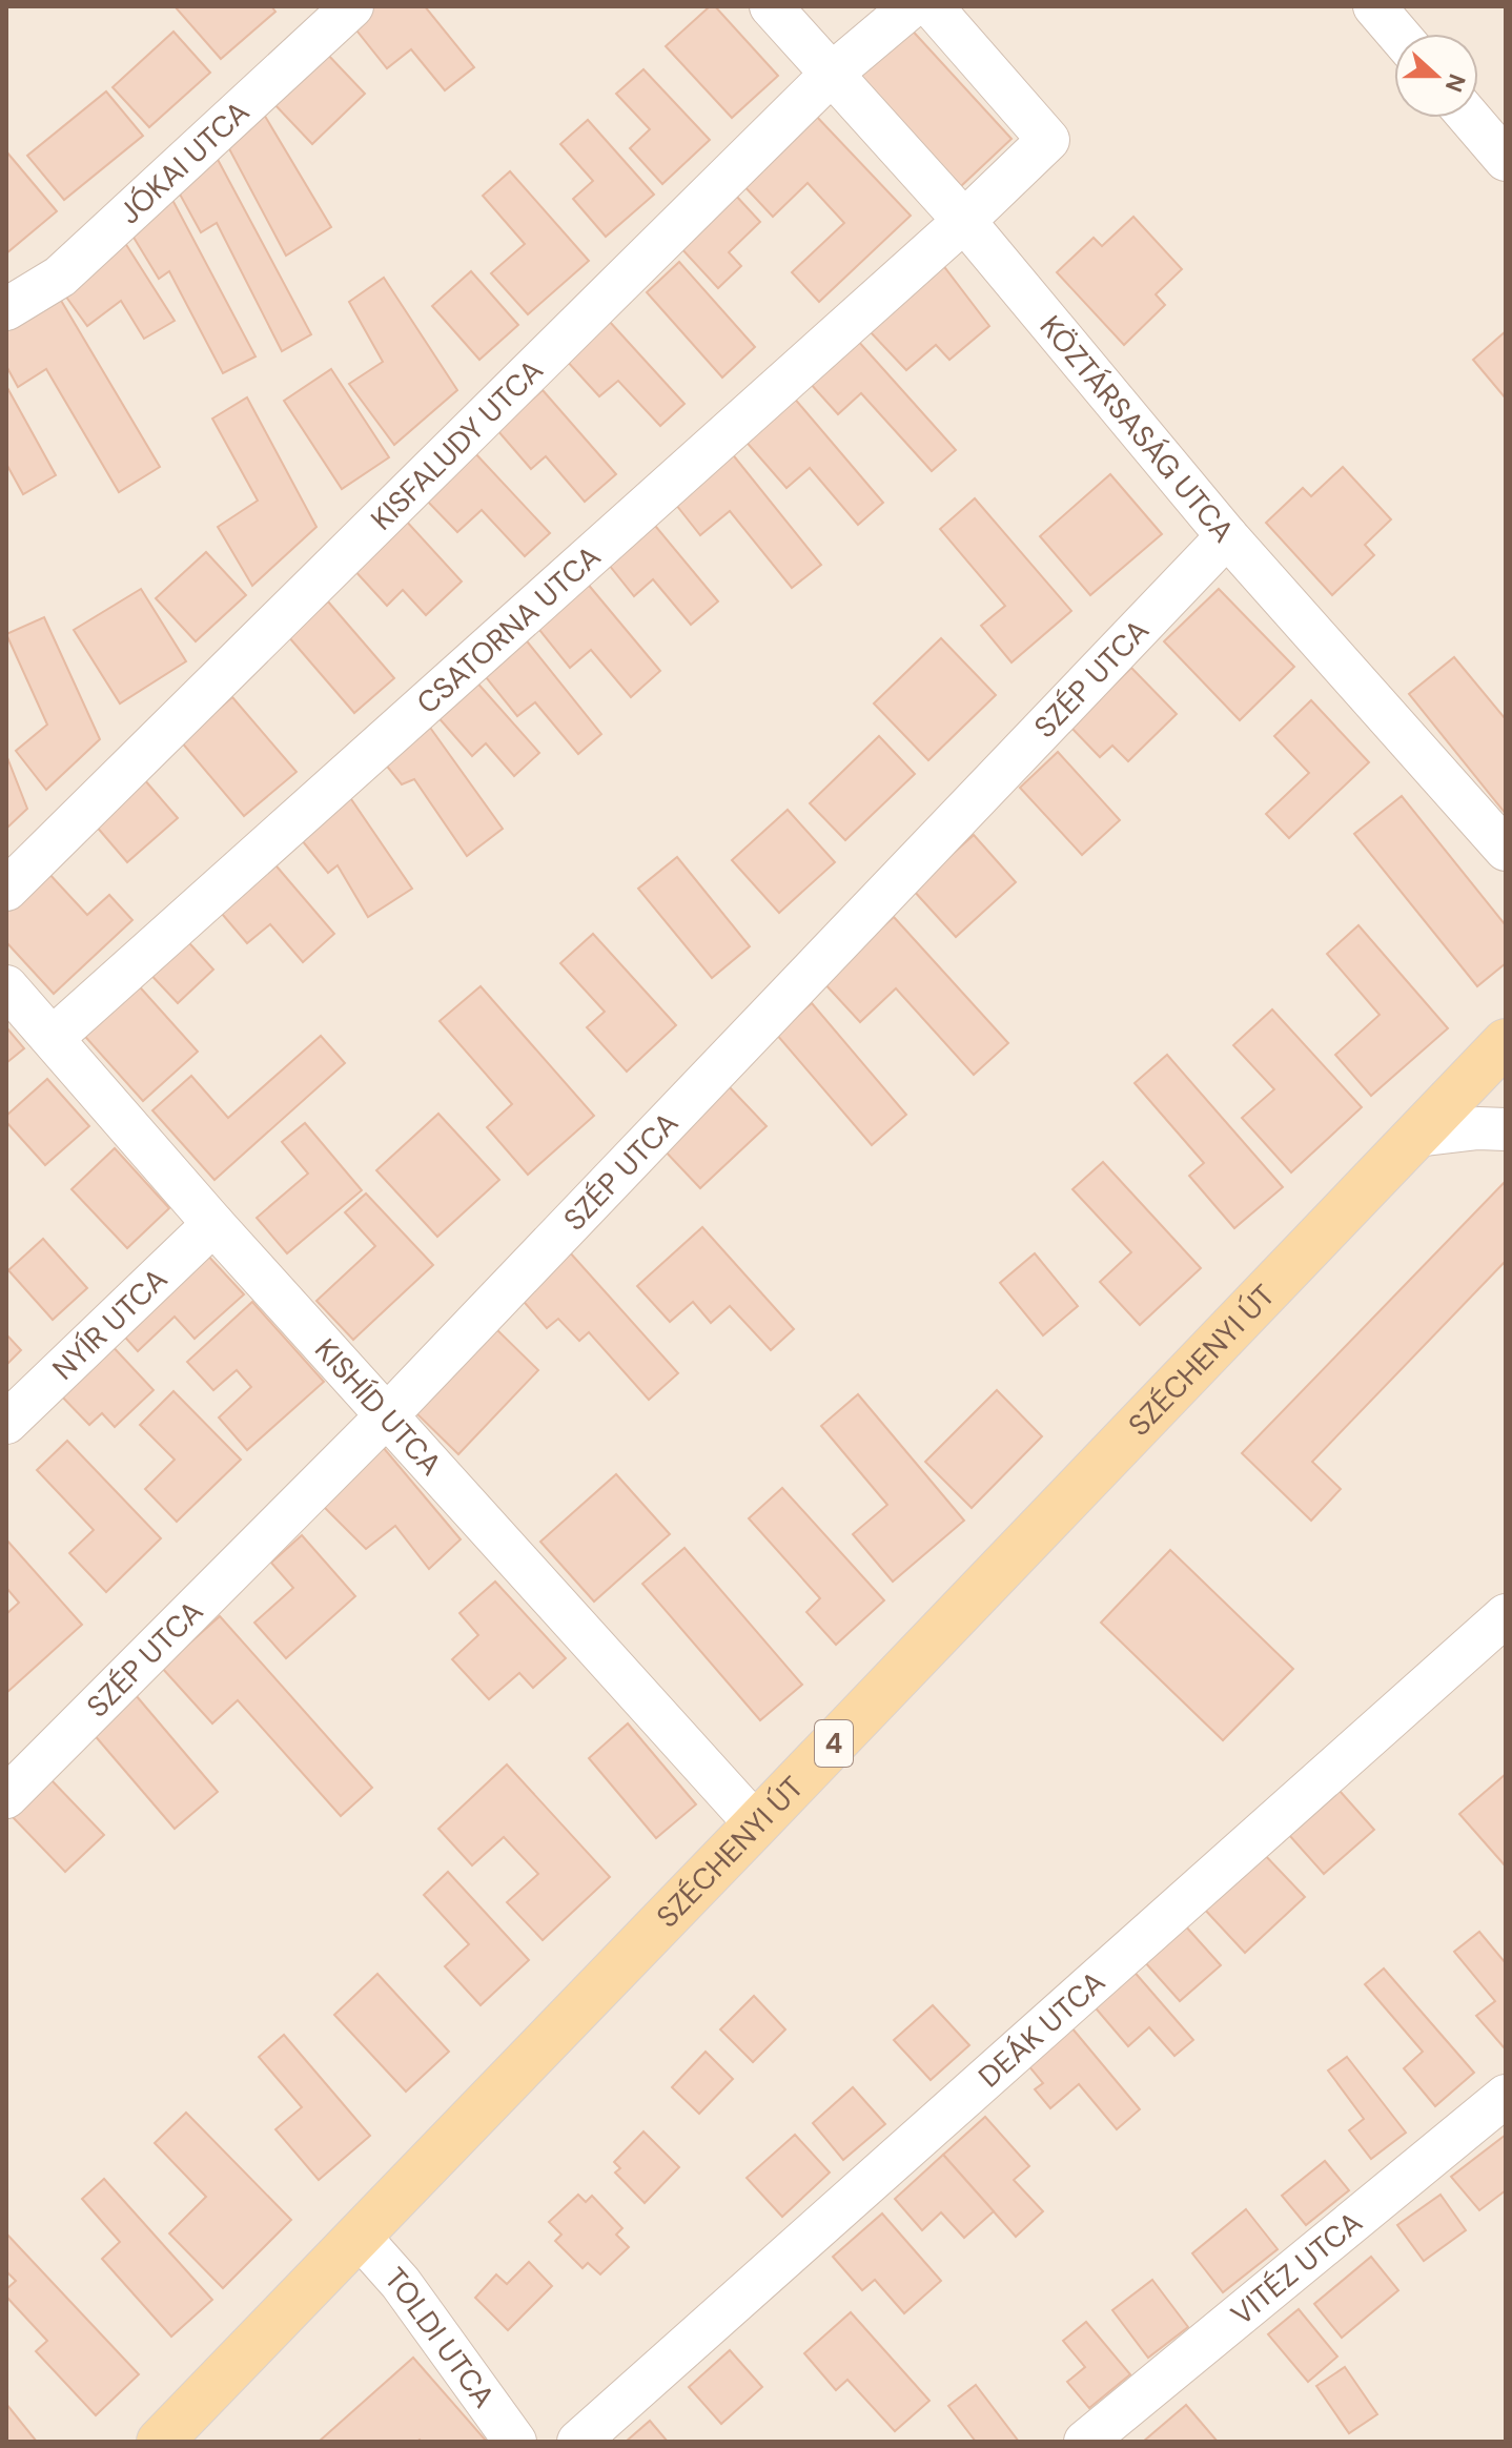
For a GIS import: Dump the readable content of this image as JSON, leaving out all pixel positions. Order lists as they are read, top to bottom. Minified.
{"streets":{"main road":["SZÉCHENYI ÚT","4"],"street":["JÓKAI UTCA","KÖZTÁRSASÁG UTCA","KISFALUDY UTCA","CSATORNA UTCA","SZÉP UTCA","NYÍR UTCA","KISHÍD UTCA","DEÁK UTCA","VITÉZ UTCA","TOLDI UTCA"]},"crossings":[["KÖZTÁRSASÁG UTCA","KISFALUDY UTCA"],["KÖZTÁRSASÁG UTCA","CSATORNA UTCA"],["KÖZTÁRSASÁG UTCA","SZÉP UTCA"],["CSATORNA UTCA","KISHÍD UTCA"],["SZÉP UTCA","KISHÍD UTCA"],["NYÍR UTCA","KISHÍD UTCA"],["SZÉCHENYI ÚT","KISHÍD UTCA"],["SZÉCHENYI ÚT","TOLDI UTCA"]],"north":"right"}
